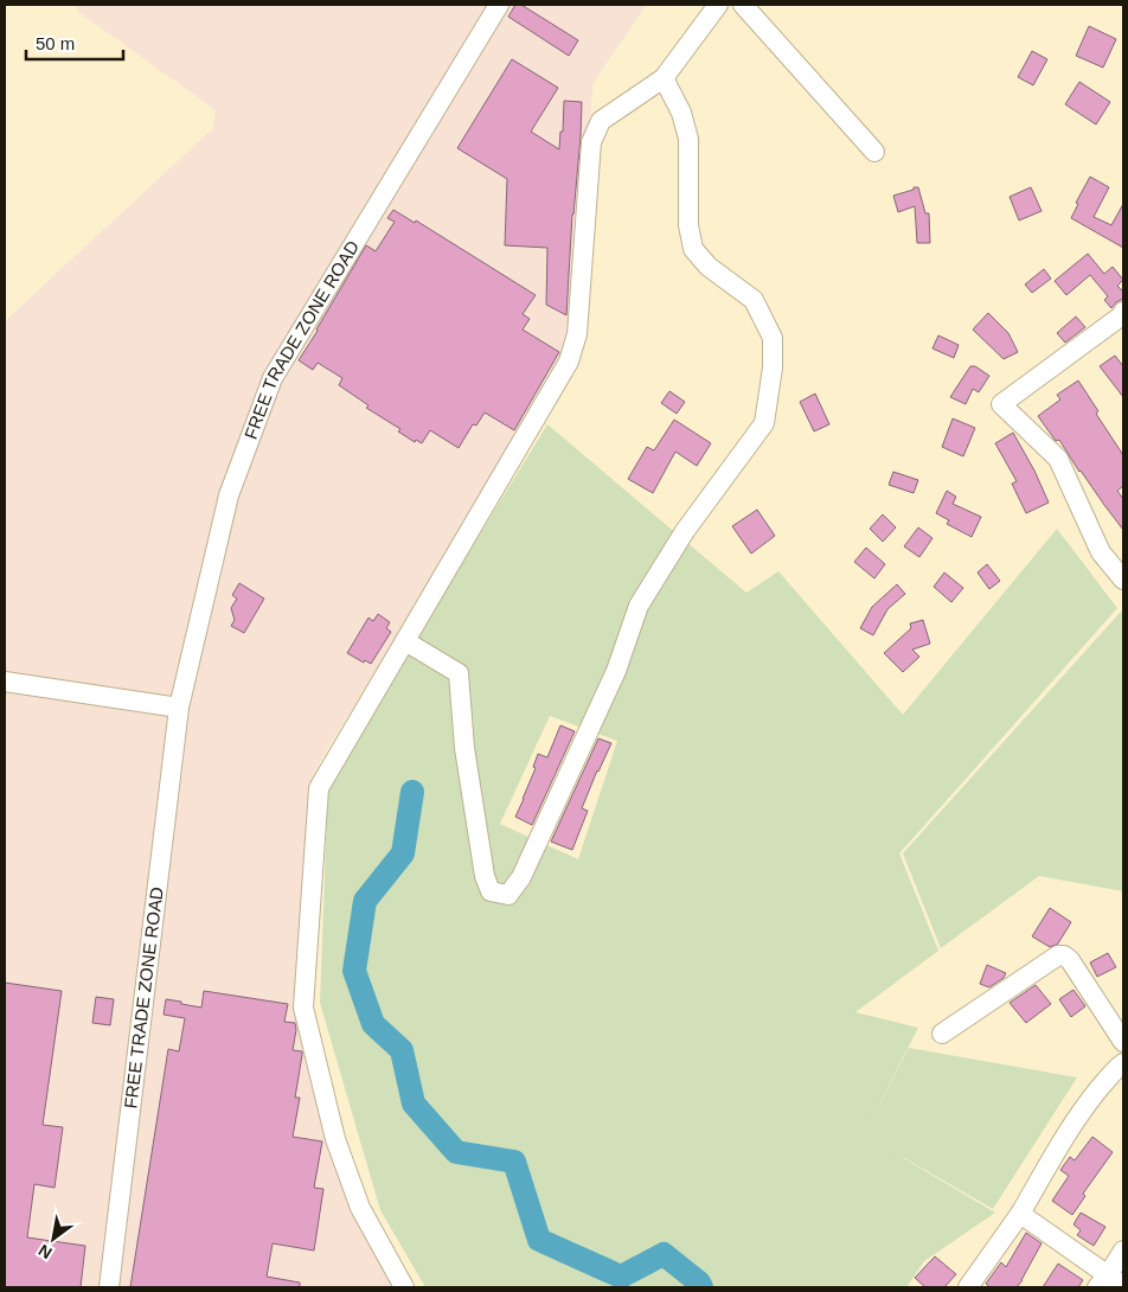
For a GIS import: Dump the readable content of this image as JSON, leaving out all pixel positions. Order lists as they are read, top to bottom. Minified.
{"streets":{"street":["FREE TRADE ZONE ROAD"]},"scale_bar":"50 m","north":"bottom left"}
